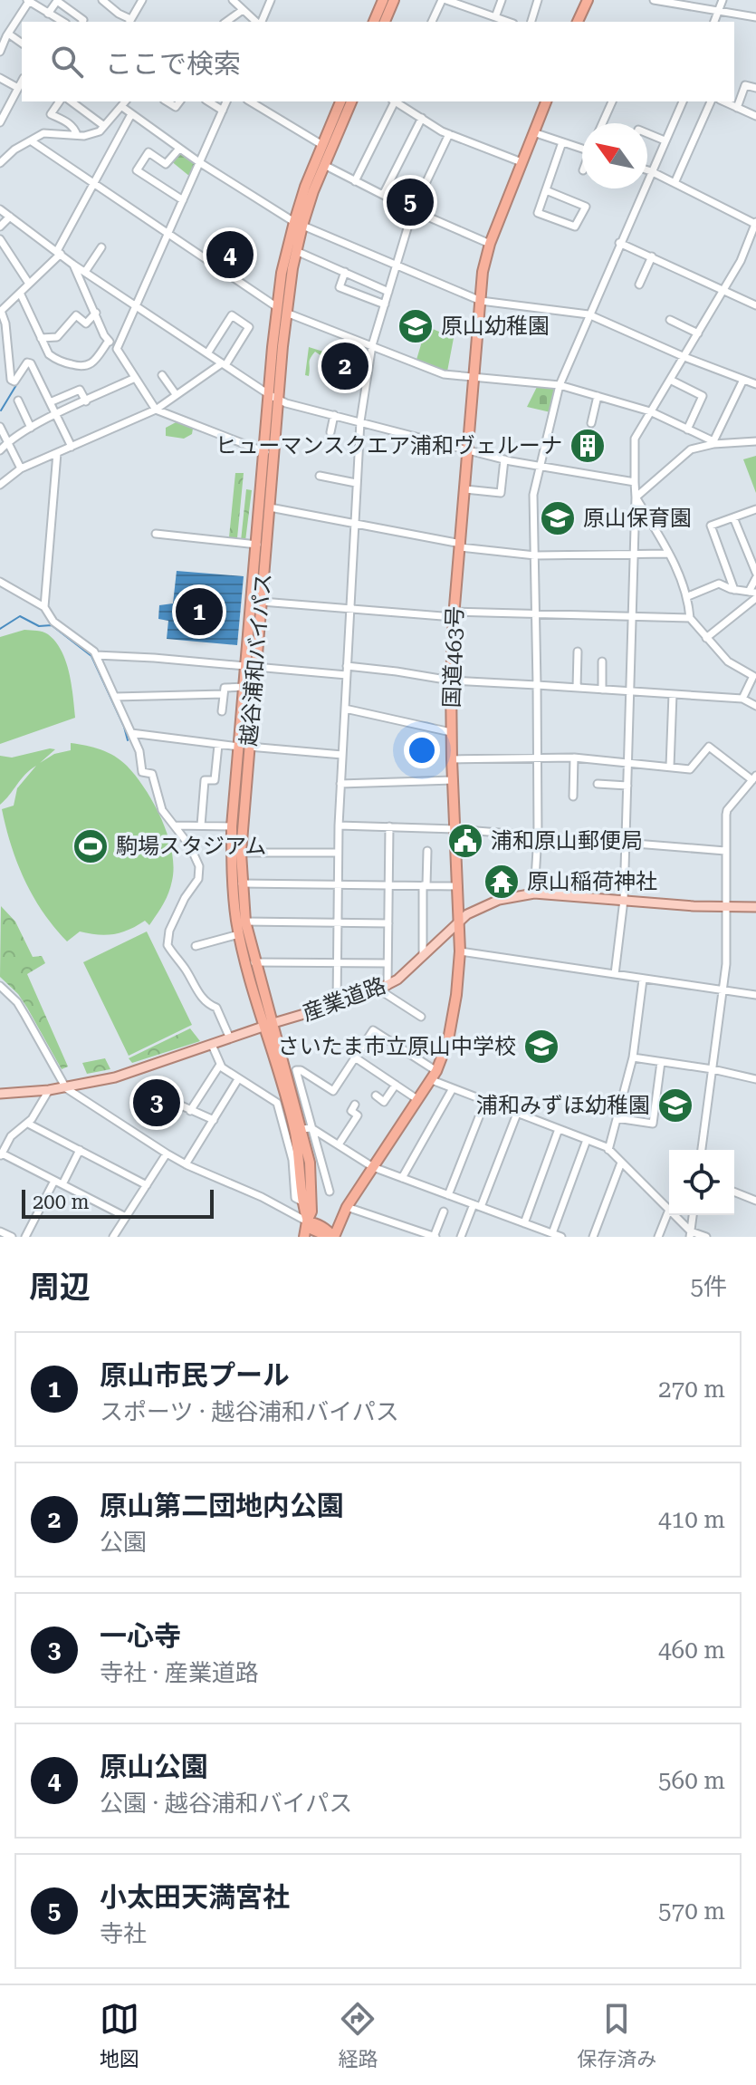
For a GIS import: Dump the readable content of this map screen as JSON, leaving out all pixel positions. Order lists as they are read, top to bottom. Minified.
{"streets":{"highway":["国道463号","越谷浦和バイパス"],"main road":["産業道路"]},"crossings":[["国道463号","産業道路"],["越谷浦和バイパス","産業道路"]],"places":{"school or university":["原山幼稚園","原山保育園","さいたま市立原山中学校","浦和みずほ幼稚園"],"building":["ヒューマンスクエア浦和ヴェルーナ"],"public building":["浦和原山郵便局"],"sports":["駒場スタジアム"],"temple":["原山稲荷神社"]},"scale_bar":"200 m","north":"top left","page":{"search":"ここで検索","pins":["5","4","2","1","3"],"scale":"200 m","heading":["周辺","5件"],"list":[{"mark":"1","name":"原山市民プール","note":"スポーツ · 越谷浦和バイパス","value":"270 m"},{"mark":"2","name":"原山第二団地内公園","note":"公園","value":"410 m"},{"mark":"3","name":"一心寺","note":"寺社 · 産業道路","value":"460 m"},{"mark":"4","name":"原山公園","note":"公園 · 越谷浦和バイパス","value":"560 m"},{"mark":"5","name":"小太田天満宮社","note":"寺社","value":"570 m"}],"nav":["地図","経路","保存済み"]}}
